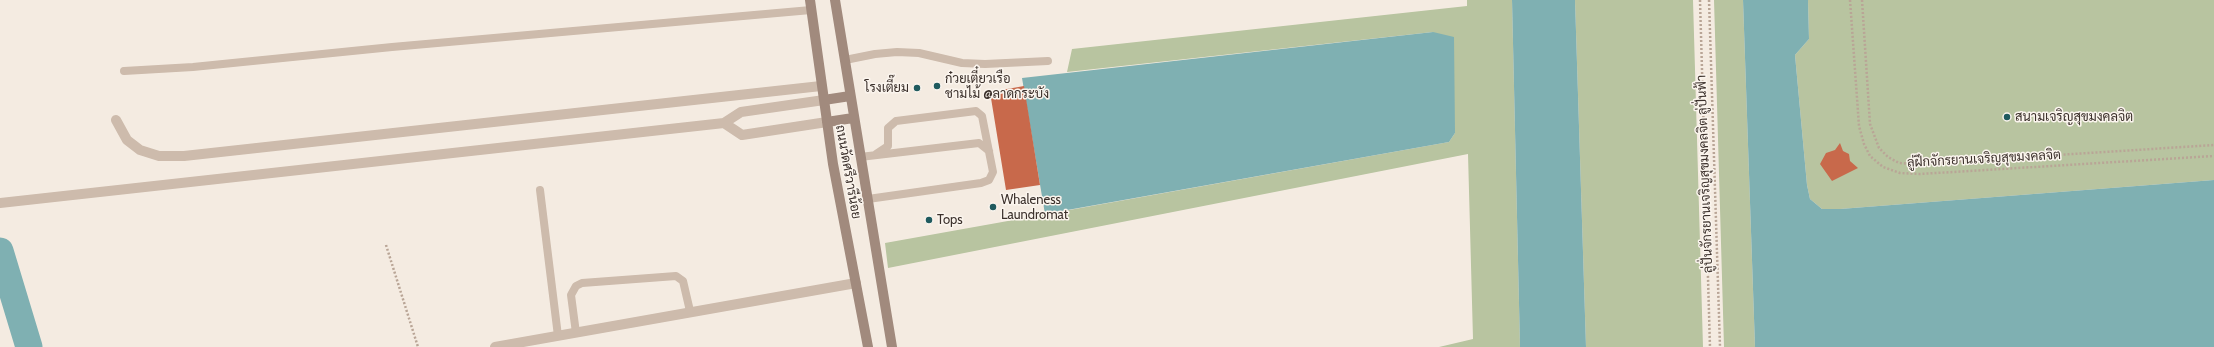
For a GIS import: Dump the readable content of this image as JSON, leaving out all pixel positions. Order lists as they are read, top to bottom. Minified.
{"streets":{"main road":["ถนนวัดศรีวารีน้อย"],"path":["ลู่ฝึกจักรยานเจริญสุขมงคลจิต","ลู่ปั่นจักรยานเจริญสุขมงคลจิต ลู่ปั่นฟ้า"]},"places":["ก๋วยเตี๋ยวเรือ ชามไม้ @ลาดกระบัง","โรงเตี๊ยม","สนามเจริญสุขมงคลจิต","Whaleness Laundromat","Tops"]}
